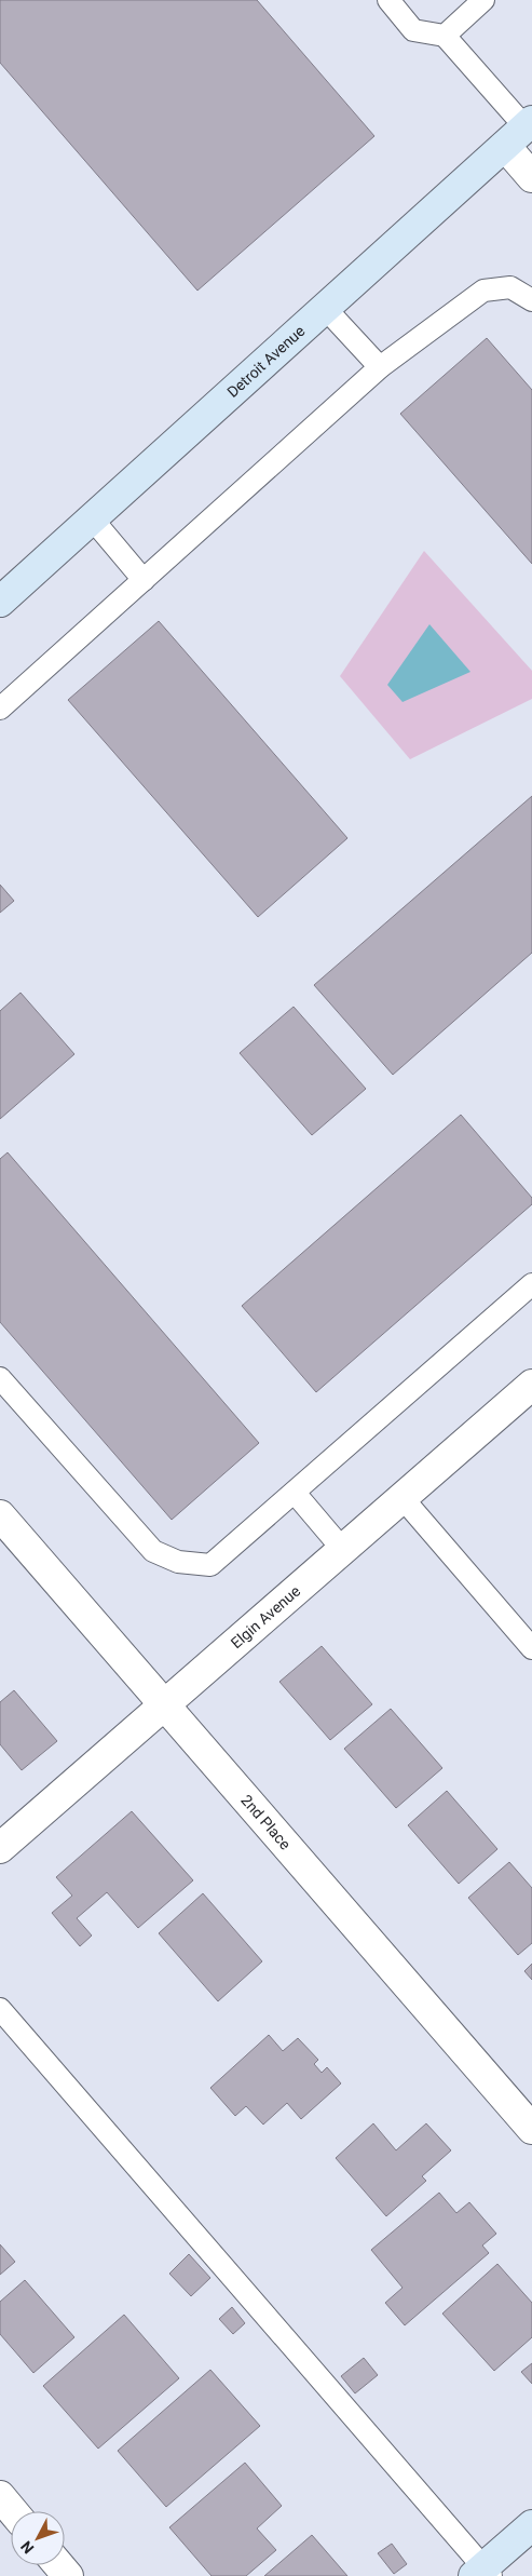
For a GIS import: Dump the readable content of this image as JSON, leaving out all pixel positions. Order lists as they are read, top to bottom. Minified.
{"streets":{"street":["Detroit Avenue","Elgin Avenue","2nd Place"]},"crossings":[["Elgin Avenue","2nd Place"]],"north":"bottom left"}
